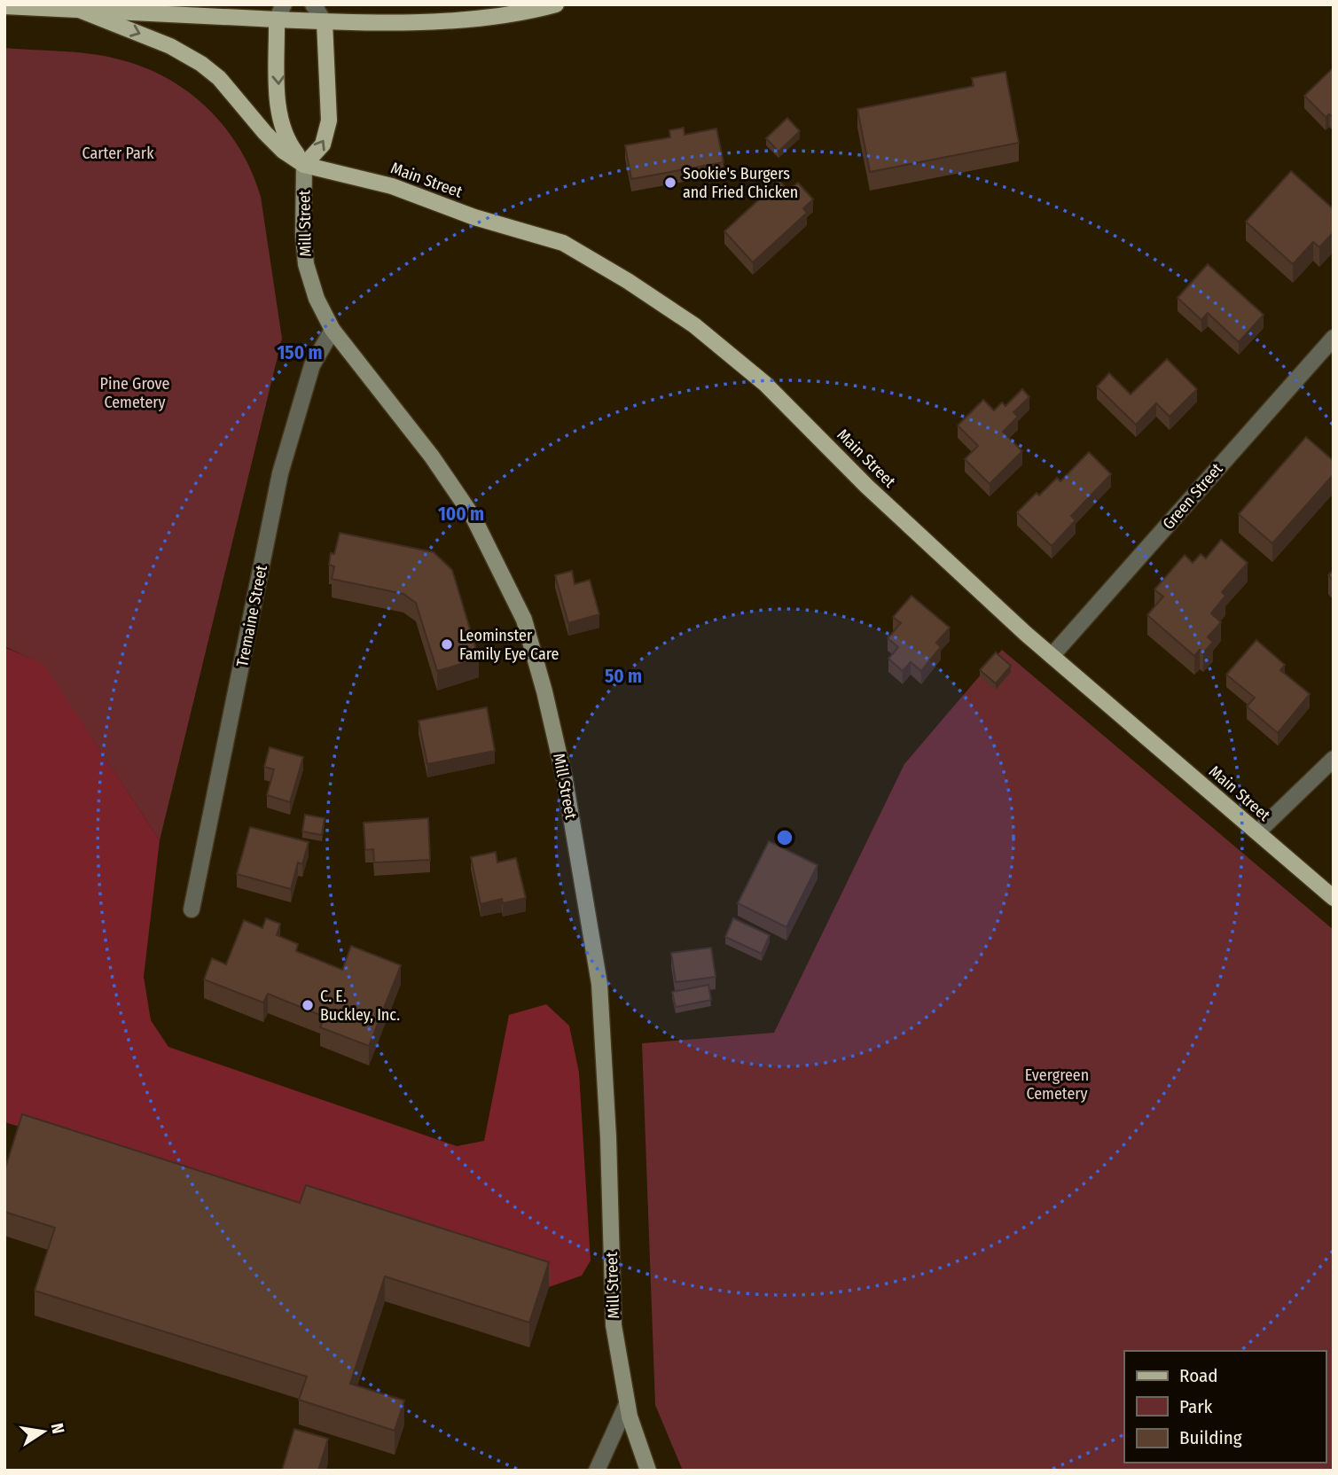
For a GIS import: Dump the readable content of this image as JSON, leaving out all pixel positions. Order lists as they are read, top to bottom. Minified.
{"streets":{"main road":["Main Street","Mill Street"],"street":["Green Street","Tremaine Street"]},"crossings":[["Main Street","Mill Street"],["Main Street","Green Street"],["Mill Street","Tremaine Street"]],"parks":["Carter Park","Pine Grove Cemetery","Evergreen Cemetery"],"places":["Sookie's Burgers and Fried Chicken","Leominster Family Eye Care","C. E. Buckley, Inc."],"legend":["Road","Park","Building"],"north":"right","rings":["150 m","100 m","50 m"]}
